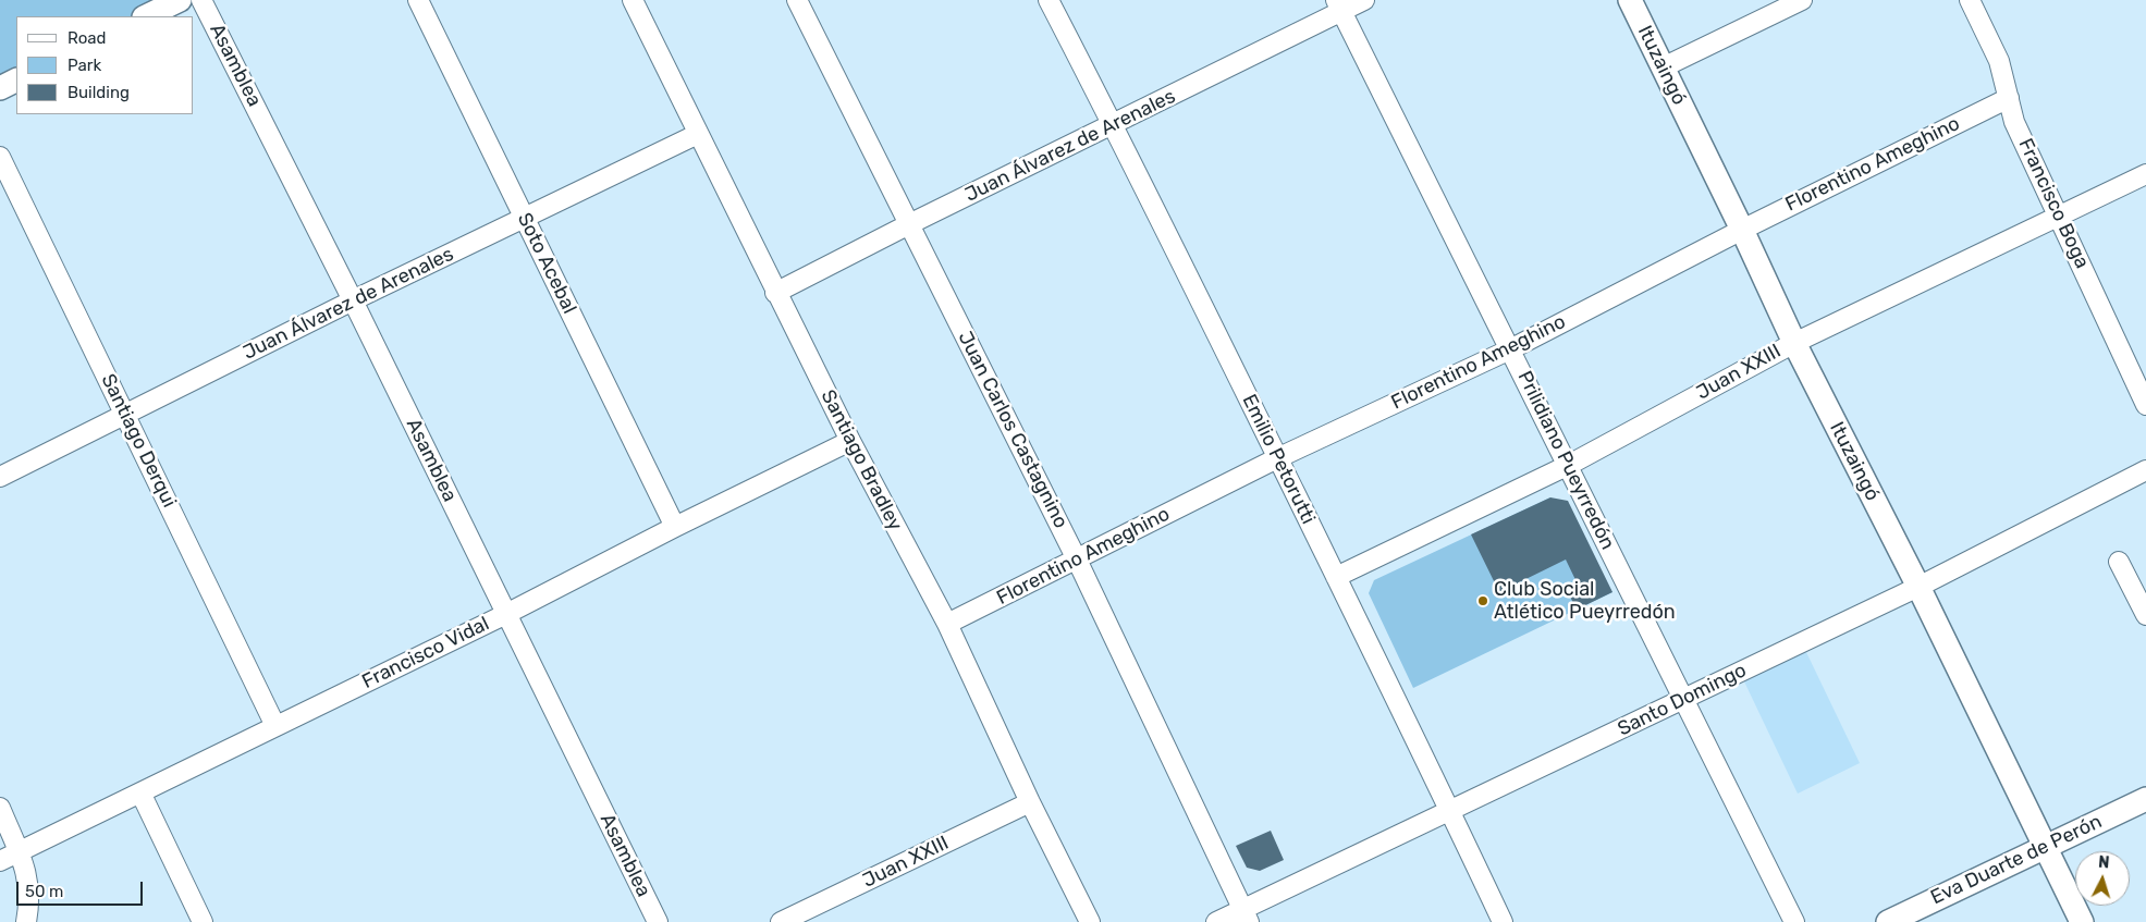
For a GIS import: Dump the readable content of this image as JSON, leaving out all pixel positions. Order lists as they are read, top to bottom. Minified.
{"streets":{"street":["Asamblea","Ituzaingó","Juan Álvarez de Arenales","Florentino Ameghino","Francisco Boga","Soto Acebal","Juan XXIII","Juan Carlos Castagnino","Santiago Derqui","Emilio Petorutti","Santiago Bradley","Prilidiano Pueyrredón","Francisco Vidal","Santo Domingo","Eva Duarte de Perón"]},"crossings":[["Asamblea","Juan Álvarez de Arenales"],["Asamblea","Francisco Vidal"],["Ituzaingó","Florentino Ameghino"],["Ituzaingó","Juan XXIII"],["Ituzaingó","Santo Domingo"],["Ituzaingó","Eva Duarte de Perón"],["Juan Álvarez de Arenales","Soto Acebal"],["Juan Álvarez de Arenales","Juan Carlos Castagnino"],["Juan Álvarez de Arenales","Santiago Derqui"],["Juan Álvarez de Arenales","Emilio Petorutti"],["Juan Álvarez de Arenales","Santiago Bradley"],["Juan Álvarez de Arenales","Prilidiano Pueyrredón"],["Florentino Ameghino","Francisco Boga"],["Florentino Ameghino","Juan Carlos Castagnino"],["Florentino Ameghino","Emilio Petorutti"],["Florentino Ameghino","Santiago Bradley"],["Florentino Ameghino","Prilidiano Pueyrredón"],["Francisco Boga","Juan XXIII"],["Soto Acebal","Francisco Vidal"],["Juan XXIII","Emilio Petorutti"],["Juan XXIII","Santiago Bradley"],["Juan XXIII","Prilidiano Pueyrredón"],["Juan Carlos Castagnino","Santo Domingo"],["Santiago Derqui","Francisco Vidal"],["Emilio Petorutti","Santo Domingo"],["Santiago Bradley","Francisco Vidal"],["Prilidiano Pueyrredón","Santo Domingo"]],"places":["Club Social Atlético Pueyrredón"],"legend":["Road","Park","Building"],"scale_bar":"50 m","north":"top"}
